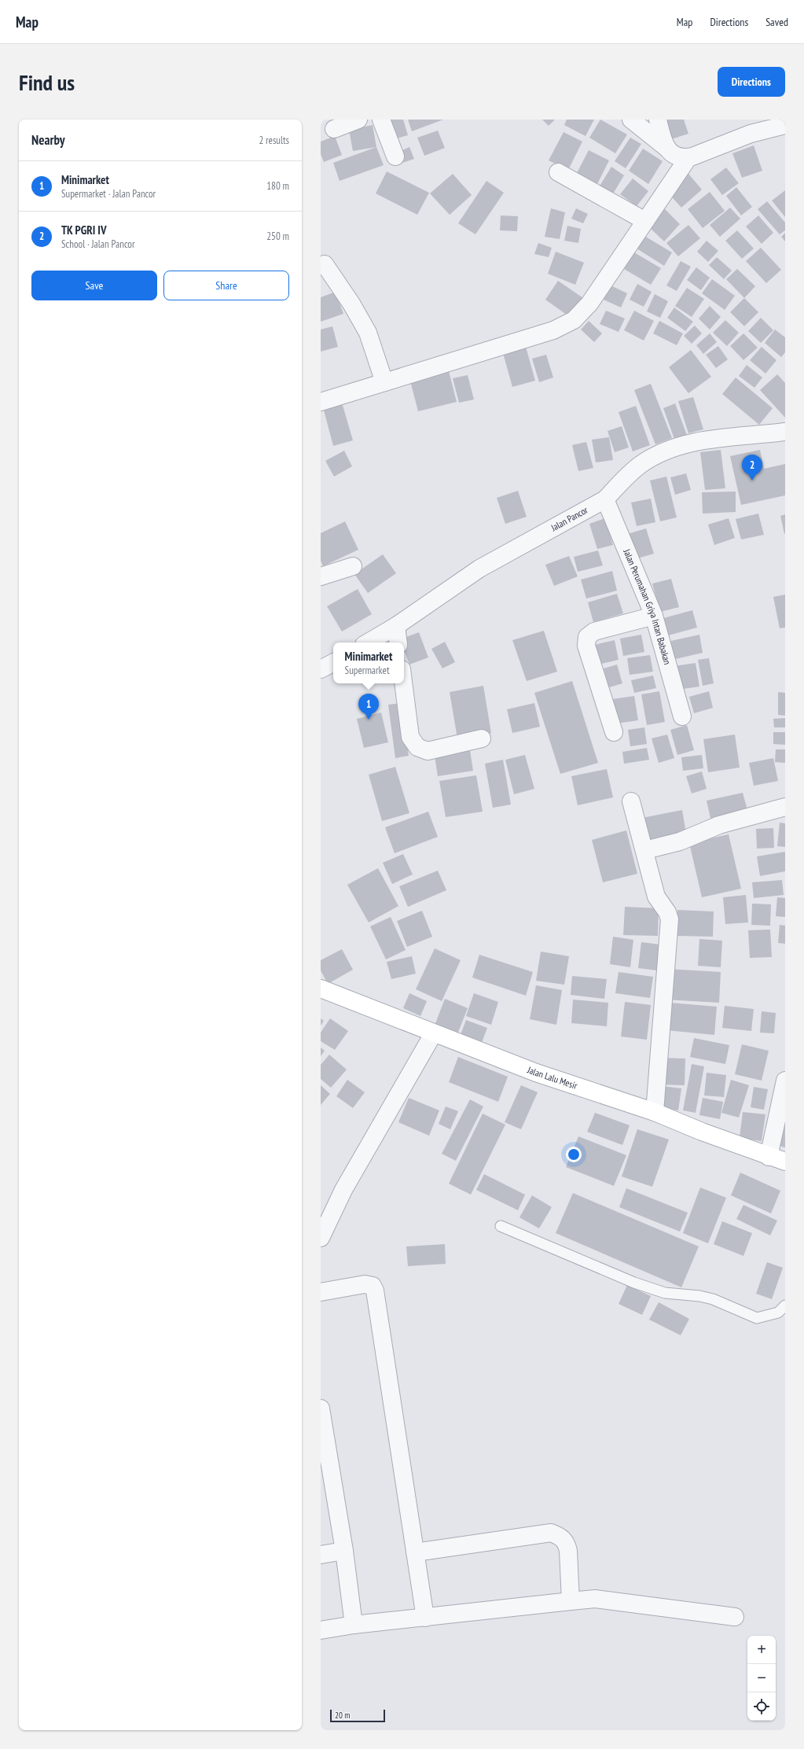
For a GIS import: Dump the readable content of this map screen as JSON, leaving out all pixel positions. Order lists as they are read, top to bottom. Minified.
{"streets":{"street":["Jalan Pancor","Jalan Perumahan Griya Intan Babakan","Jalan Lalu Mesir"]},"crossings":[["Jalan Pancor","Jalan Perumahan Griya Intan Babakan"]],"scale_bar":"20 m","page":{"header":"Map","nav":["Map","Directions","Saved"],"buttons":["Directions",["Save","Share"]],"title":"Find us","heading":["Nearby","2 results"],"list":[{"mark":"1","name":"Minimarket","note":"Supermarket · Jalan Pancor","value":"180 m"},{"mark":"2","name":"TK PGRI IV","note":"School · Jalan Pancor","value":"250 m"}],"pins":["2","1"],"popup":["Minimarket","Supermarket"],"map_buttons":["+","−"],"scale":"20 m"}}
